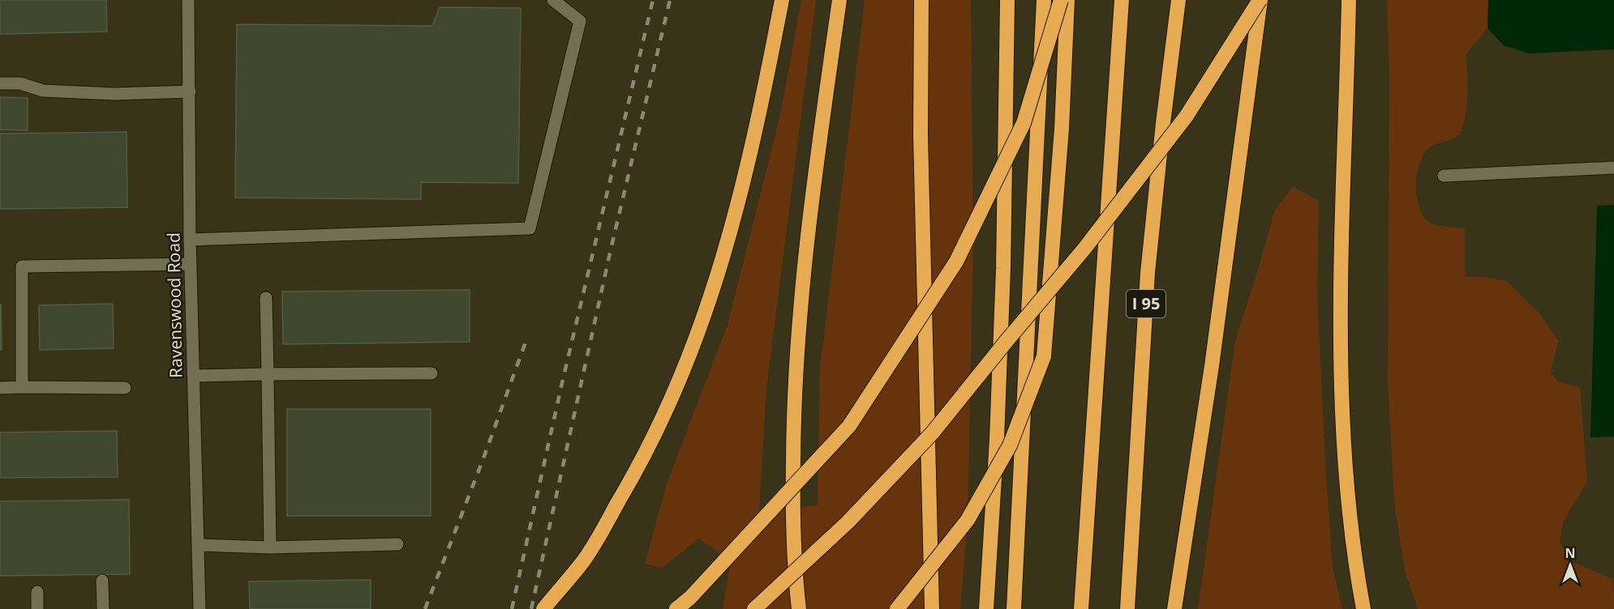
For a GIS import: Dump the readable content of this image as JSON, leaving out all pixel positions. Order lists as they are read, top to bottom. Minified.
{"streets":{"highway":["I 95"],"street":["Ravenswood Road"]},"north":"top"}
